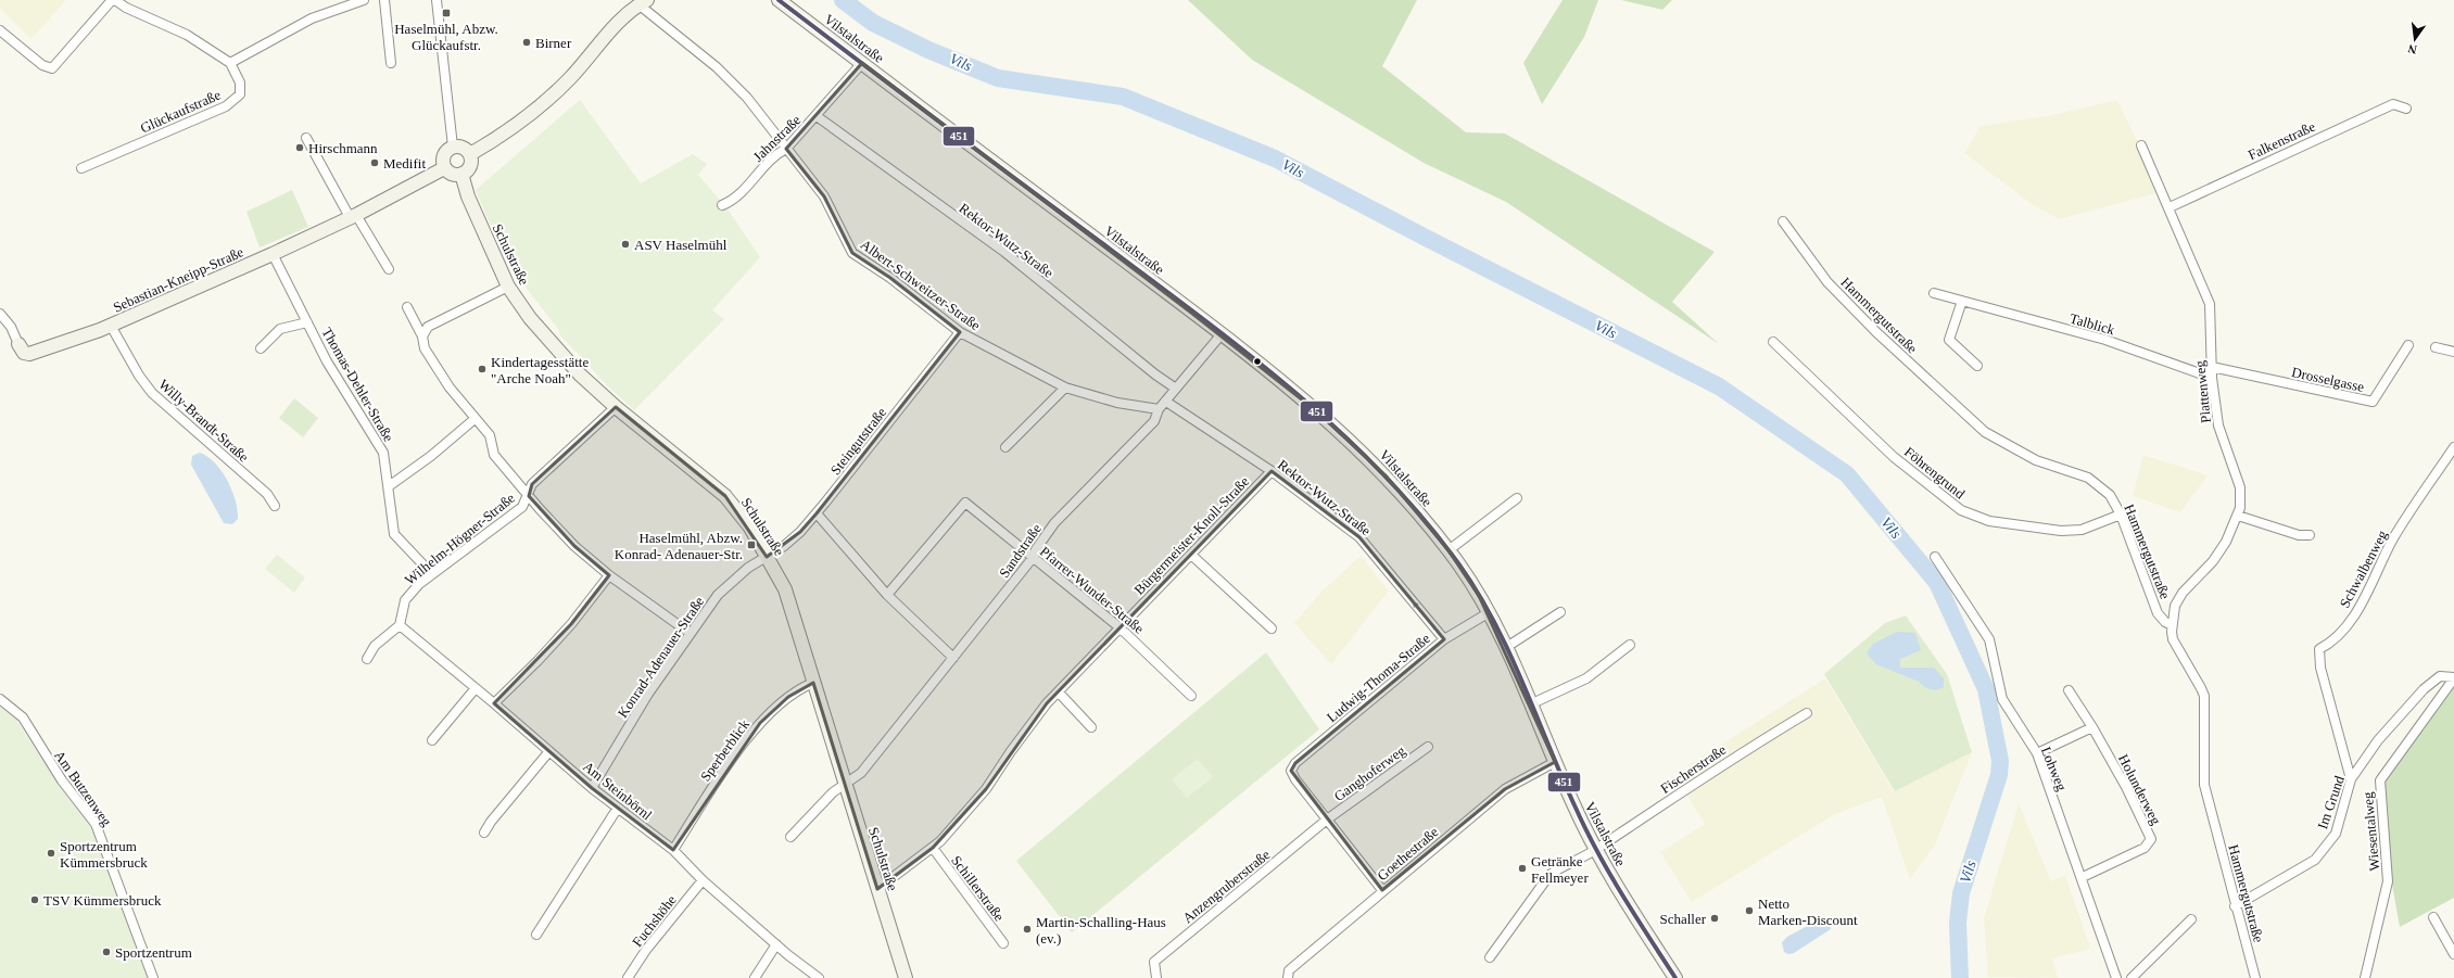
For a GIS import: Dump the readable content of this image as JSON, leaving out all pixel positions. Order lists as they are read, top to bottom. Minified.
{"streets":{"street":["Vilstalstraße","Glückaufstraße","Jahnstraße","Falkenstraße","Rektor-Wutz-Straße","Schulstraße","Sebastian-Kneipp-Straße","Albert-Schweitzer-Straße","Hammergutstraße","Talblick","Drosselgasse","Thomas-Dehler-Straße","Plattenweg","Willy-Brandt-Straße","Steingutstraße","Föhrengrund","Bürgermeister-Knoll-Straße","Wilhelm-Högner-Straße","Sandstraße","Schwalbenweg","Pfarrer-Wunder-Straße","Konrad-Adenauer-Straße","Ludwig-Thoma-Straße","Sperberblick","Fischerstraße","Lohweg","Ganghoferweg","Am Butzenweg","Holunderweg","Am Steinbörnl","Im Grund","Wiesentalweg","Goethestraße","Anzengruberstraße","Schillerstraße","Fuchshöhe"]},"crossings":[["Vilstalstraße","Jahnstraße"],["Vilstalstraße","Sandstraße"],["Vilstalstraße","Ludwig-Thoma-Straße"],["Vilstalstraße","Fischerstraße"],["Vilstalstraße","Goethestraße"],["Jahnstraße","Rektor-Wutz-Straße"],["Jahnstraße","Albert-Schweitzer-Straße"],["Falkenstraße","Plattenweg"],["Rektor-Wutz-Straße","Bürgermeister-Knoll-Straße"],["Rektor-Wutz-Straße","Sandstraße"],["Rektor-Wutz-Straße","Ludwig-Thoma-Straße"],["Schulstraße","Sebastian-Kneipp-Straße"],["Schulstraße","Steingutstraße"],["Schulstraße","Bürgermeister-Knoll-Straße"],["Schulstraße","Wilhelm-Högner-Straße"],["Schulstraße","Sandstraße"],["Schulstraße","Konrad-Adenauer-Straße"],["Schulstraße","Sperberblick"],["Sebastian-Kneipp-Straße","Thomas-Dehler-Straße"],["Sebastian-Kneipp-Straße","Willy-Brandt-Straße"],["Albert-Schweitzer-Straße","Steingutstraße"],["Albert-Schweitzer-Straße","Sandstraße"],["Hammergutstraße","Plattenweg"],["Hammergutstraße","Föhrengrund"],["Hammergutstraße","Im Grund"],["Talblick","Plattenweg"],["Drosselgasse","Plattenweg"],["Thomas-Dehler-Straße","Wilhelm-Högner-Straße"],["Steingutstraße","Konrad-Adenauer-Straße"],["Bürgermeister-Knoll-Straße","Pfarrer-Wunder-Straße"],["Bürgermeister-Knoll-Straße","Schillerstraße"],["Wilhelm-Högner-Straße","Am Steinbörnl"],["Sandstraße","Pfarrer-Wunder-Straße"],["Schwalbenweg","Im Grund"],["Konrad-Adenauer-Straße","Am Steinbörnl"],["Ludwig-Thoma-Straße","Ganghoferweg"],["Ludwig-Thoma-Straße","Anzengruberstraße"],["Sperberblick","Am Steinbörnl"],["Lohweg","Holunderweg"],["Ganghoferweg","Anzengruberstraße"],["Am Steinbörnl","Fuchshöhe"],["Im Grund","Wiesentalweg"]],"water":["Vils"],"places":{"transit":["Haselmühl, Abzw. Glückaufstr.","Haselmühl, Abzw. Konrad- Adenauer-Str."],"other":["Birner","Hirschmann","Medifit","ASV Haselmühl","Kindertagesstätte \"Arche Noah\"","Sportzentrum Kümmersbruck","Getränke Fellmeyer","TSV Kümmersbruck","Netto Marken-Discount","Schaller","Martin-Schalling-Haus (ev.)","Sportzentrum"]},"lines":["transit line 451"],"north":"bottom"}
